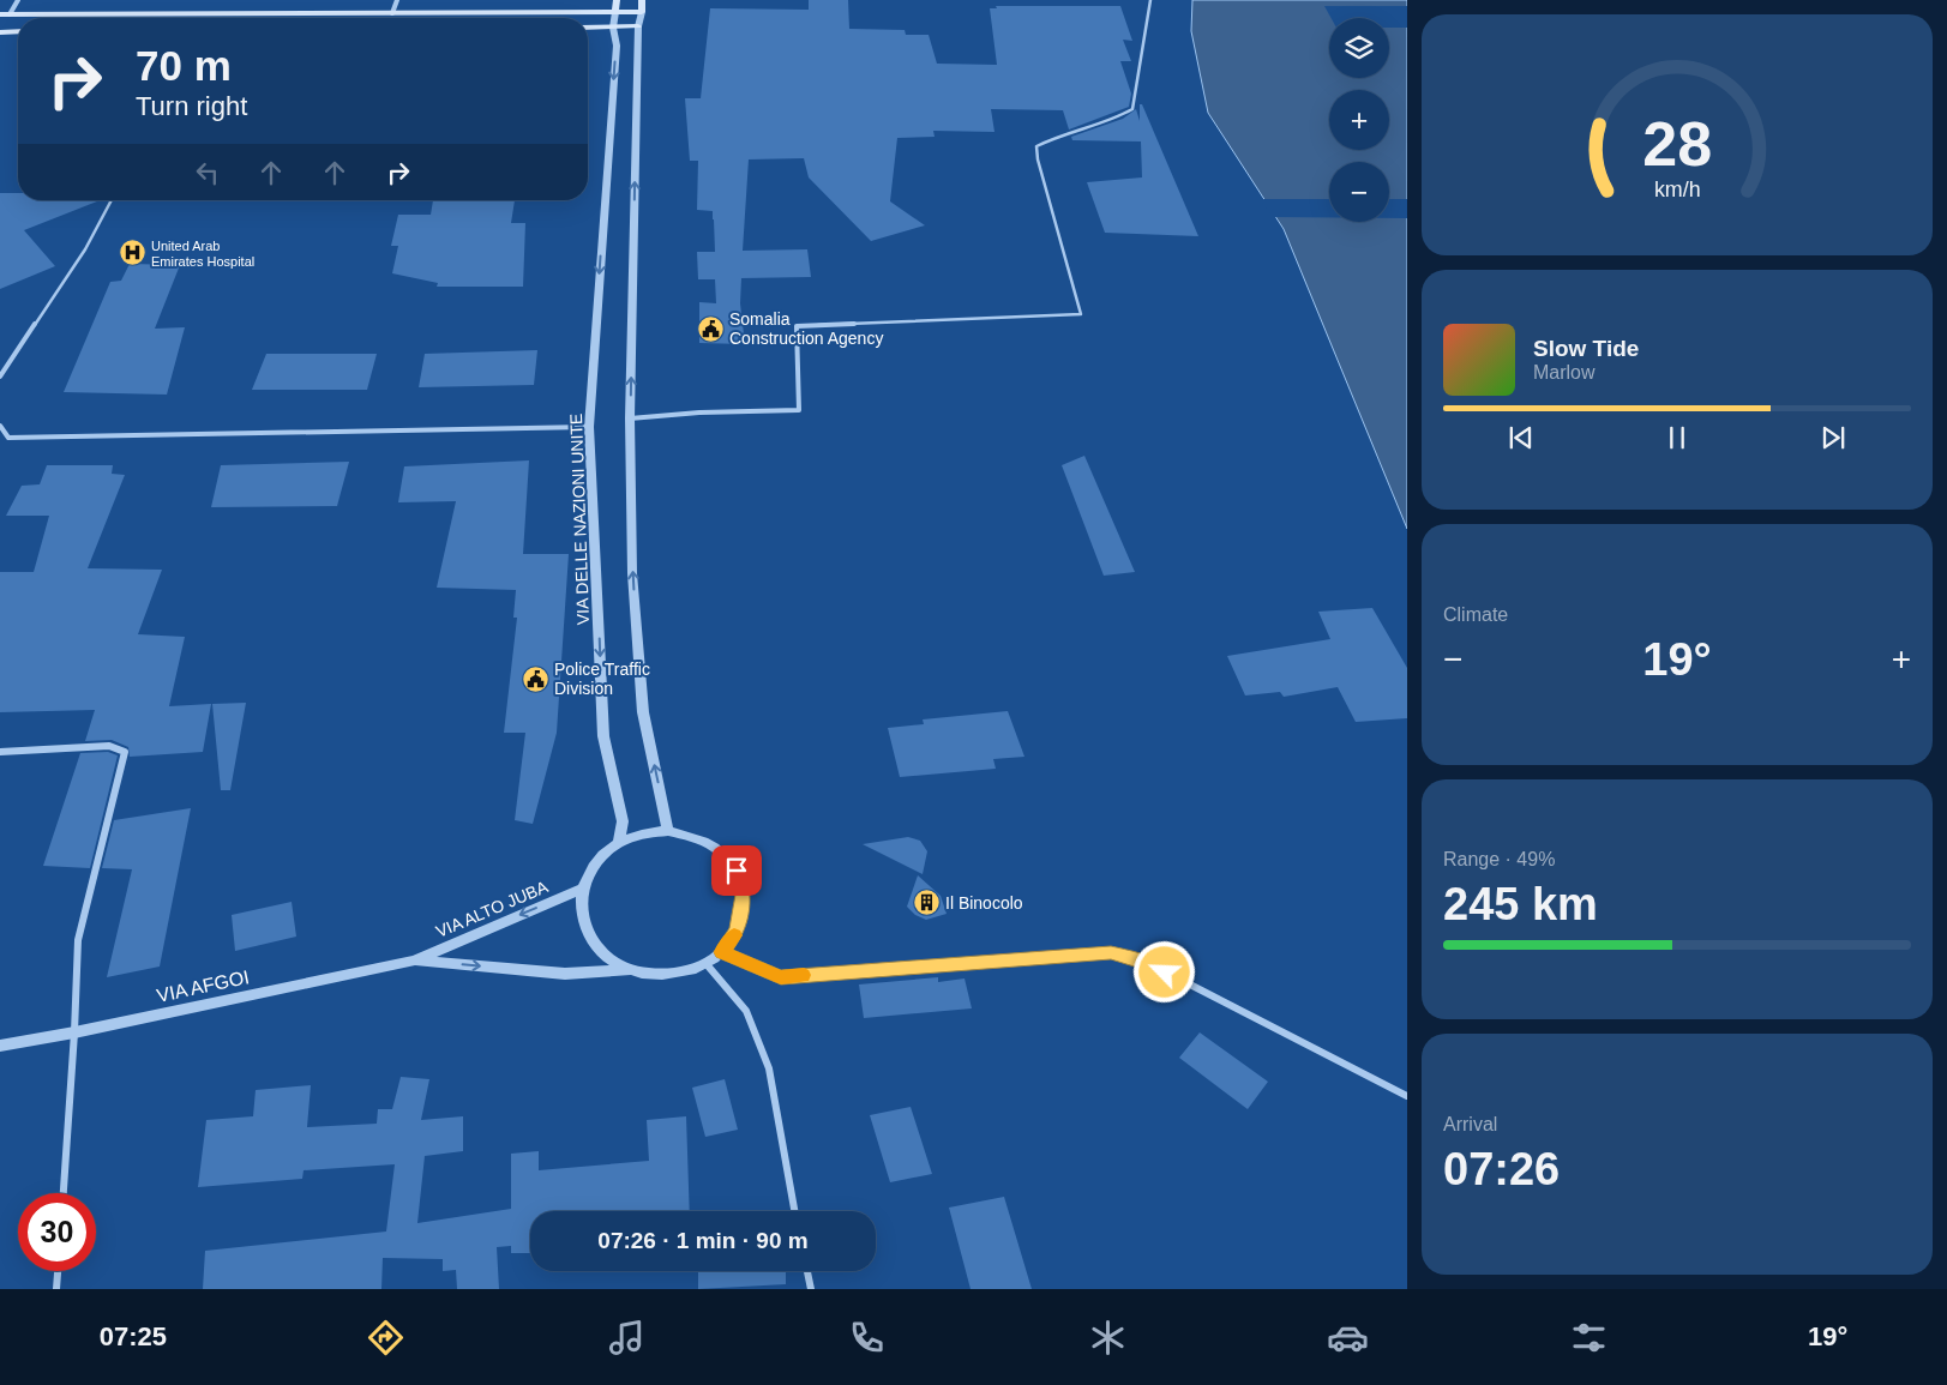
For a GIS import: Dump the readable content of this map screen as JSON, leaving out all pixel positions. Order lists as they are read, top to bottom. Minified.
{"streets":{"street":["VIA DELLE NAZIONI UNITE","VIA ALTO JUBA","VIA AFGOI"]},"crossings":[["VIA DELLE NAZIONI UNITE","VIA ALTO JUBA"],["VIA ALTO JUBA","VIA AFGOI"]],"places":{"hospital":["United Arab Emirates Hospital"],"public building":["Somalia Construction Agency","Police Traffic Division"],"building":["Il Binocolo"]},"page":{"map_buttons":["+","−"],"turn":["70 m","Turn right"],"song":["Slow Tide","Marlow"],"tile":["Climate",["Range · 49%","245 km"],["Arrival","07:26"]],"heat":["−","19°","+"],"limit":"30","trip":"07:26 · 1 min · 90 m","tabs":["07:25","19°"],"gauge":["28","km/h"]}}
